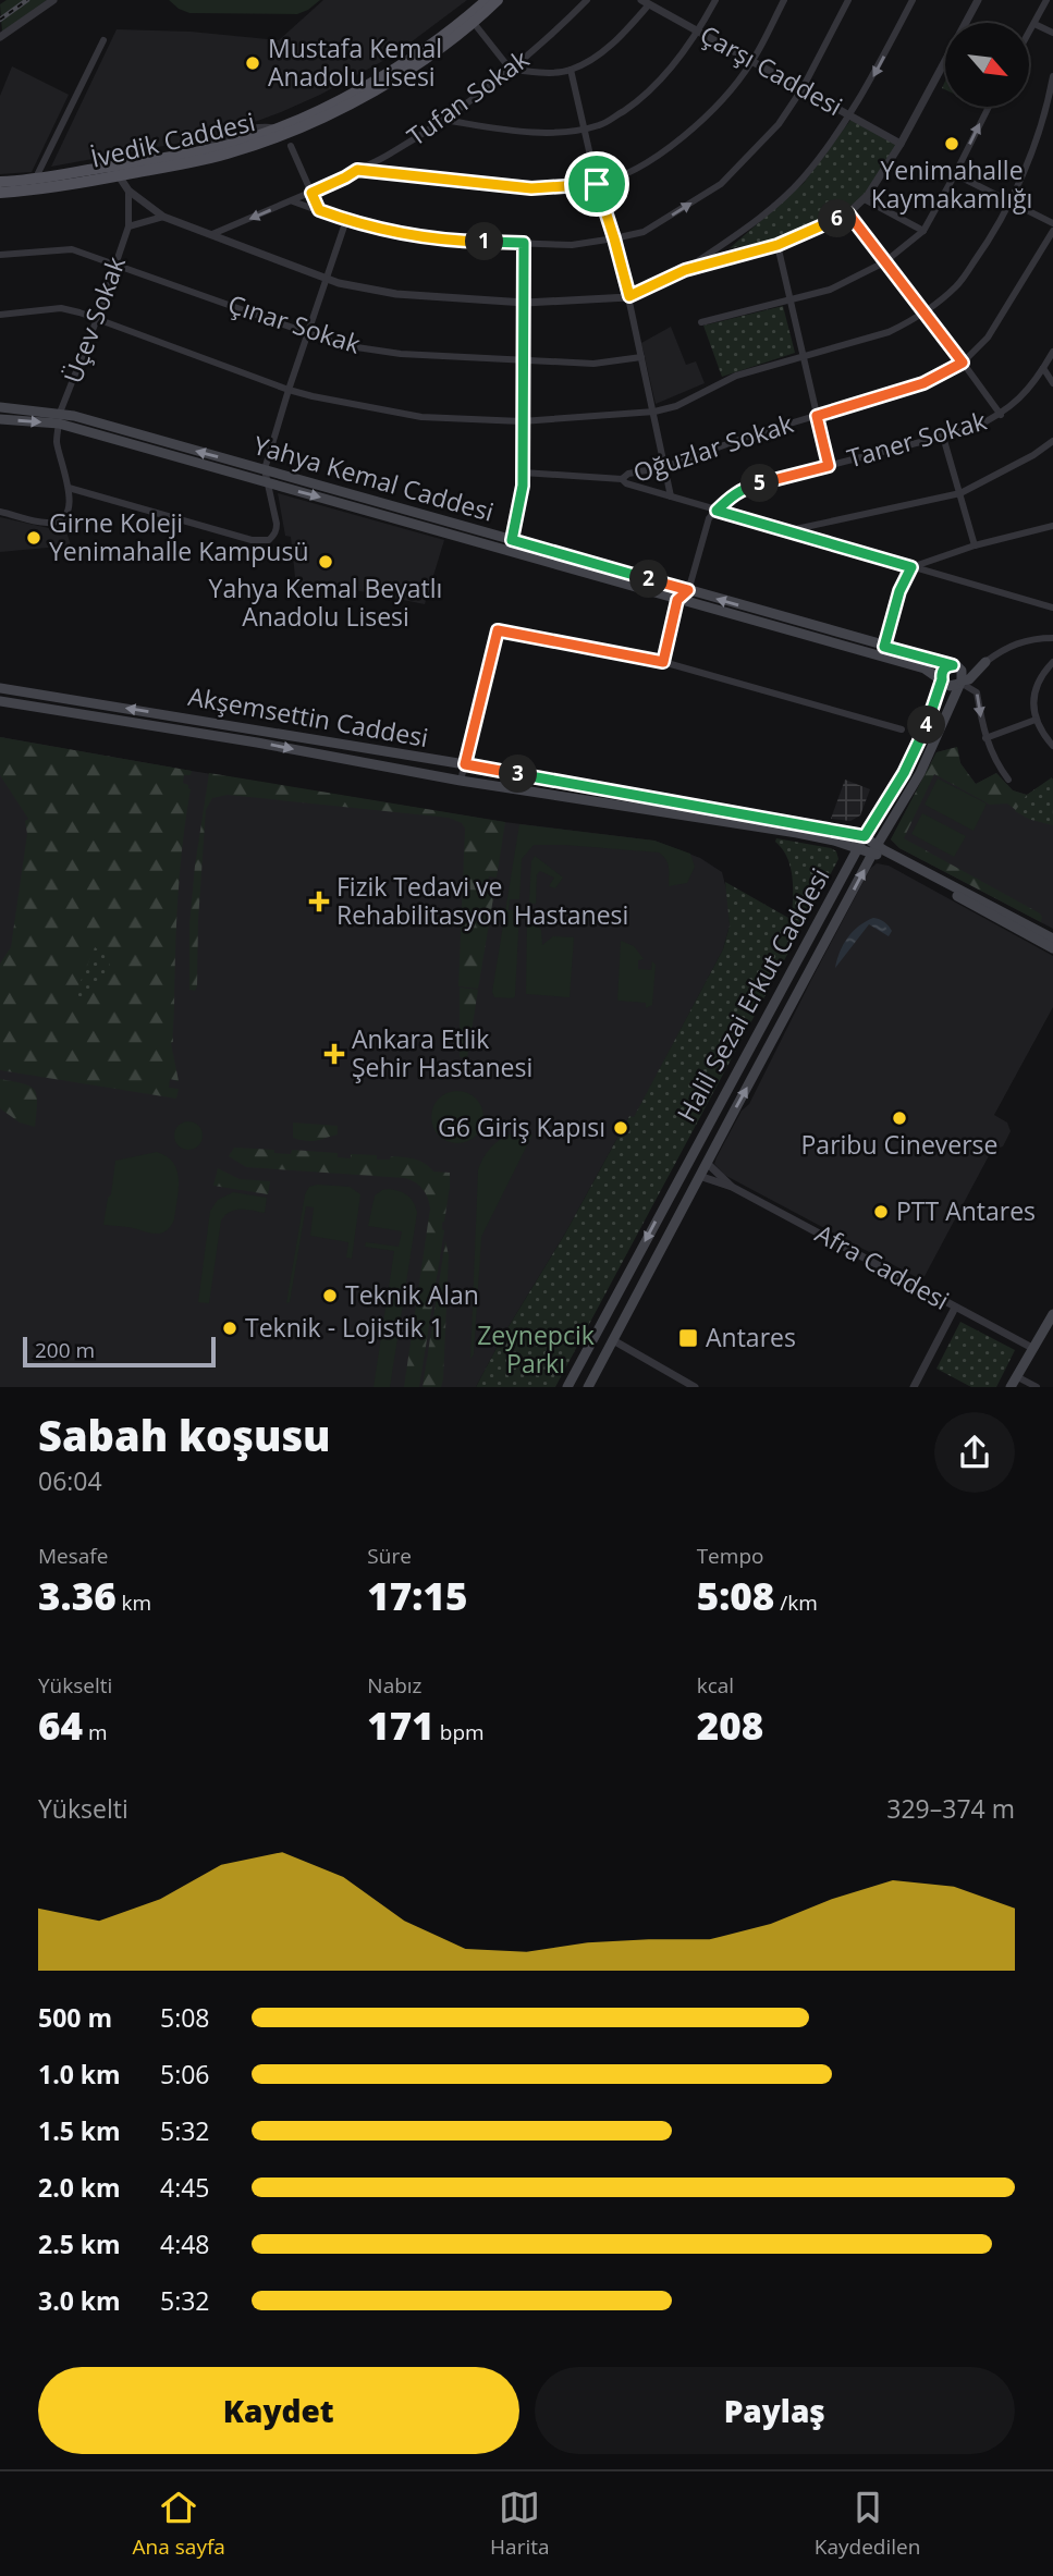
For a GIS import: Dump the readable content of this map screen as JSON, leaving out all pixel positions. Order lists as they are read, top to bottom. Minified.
{"streets":{"main road":["İvedik Caddesi","Yahya Kemal Caddesi","Akşemsettin Caddesi","Halil Sezai Erkut Caddesi"],"street":["Çarşı Caddesi","Tufan Sokak","Üçev Sokak","Çınar Sokak","Taner Sokak","Oğuzlar Sokak","Afra Caddesi"]},"crossings":[["Üçev Sokak","Çınar Sokak"],["Üçev Sokak","Yahya Kemal Caddesi"],["Akşemsettin Caddesi","Halil Sezai Erkut Caddesi"],["Halil Sezai Erkut Caddesi","Afra Caddesi"]],"parks":["Zeynepcik Parkı"],"places":{"other":["Mustafa Kemal Anadolu Lisesi","Yenimahalle Kaymakamlığı","Girne Koleji Yenimahalle Kampusü","Yahya Kemal Beyatlı Anadolu Lisesi","Paribu Cineverse","G6 Giriş Kapısı","PTT Antares","Teknik Alan","Teknik - Lojistik 1"],"health":["Fizik Tedavi ve Rehabilitasyon Hastanesi","Ankara Etlik Şehir Hastanesi"],"transit":["Antares"]},"scale_bar":"200 m","north":"bottom right","page":{"pins":["6","1","5","2","4","3"],"scale":"200 m","heading":["Sabah koşusu","06:04"],"stats":[["Mesafe","3.36 km"],["Süre","17:15"],["Tempo","5:08 /km"],["Yükselti","64 m"],["Nabız","171 bpm"],["kcal","208"]],"chart":["Yükselti","329–374 m"],"list":[{"name":"500 m","note":"5:08"},{"name":"1.0 km","note":"5:06"},{"name":"1.5 km","note":"5:32"},{"name":"2.0 km","note":"4:45"},{"name":"2.5 km","note":"4:48"},{"name":"3.0 km","note":"5:32"}],"buttons":["Kaydet","Paylaş"],"tabs":["Ana sayfa","Harita","Kaydedilen"]}}
